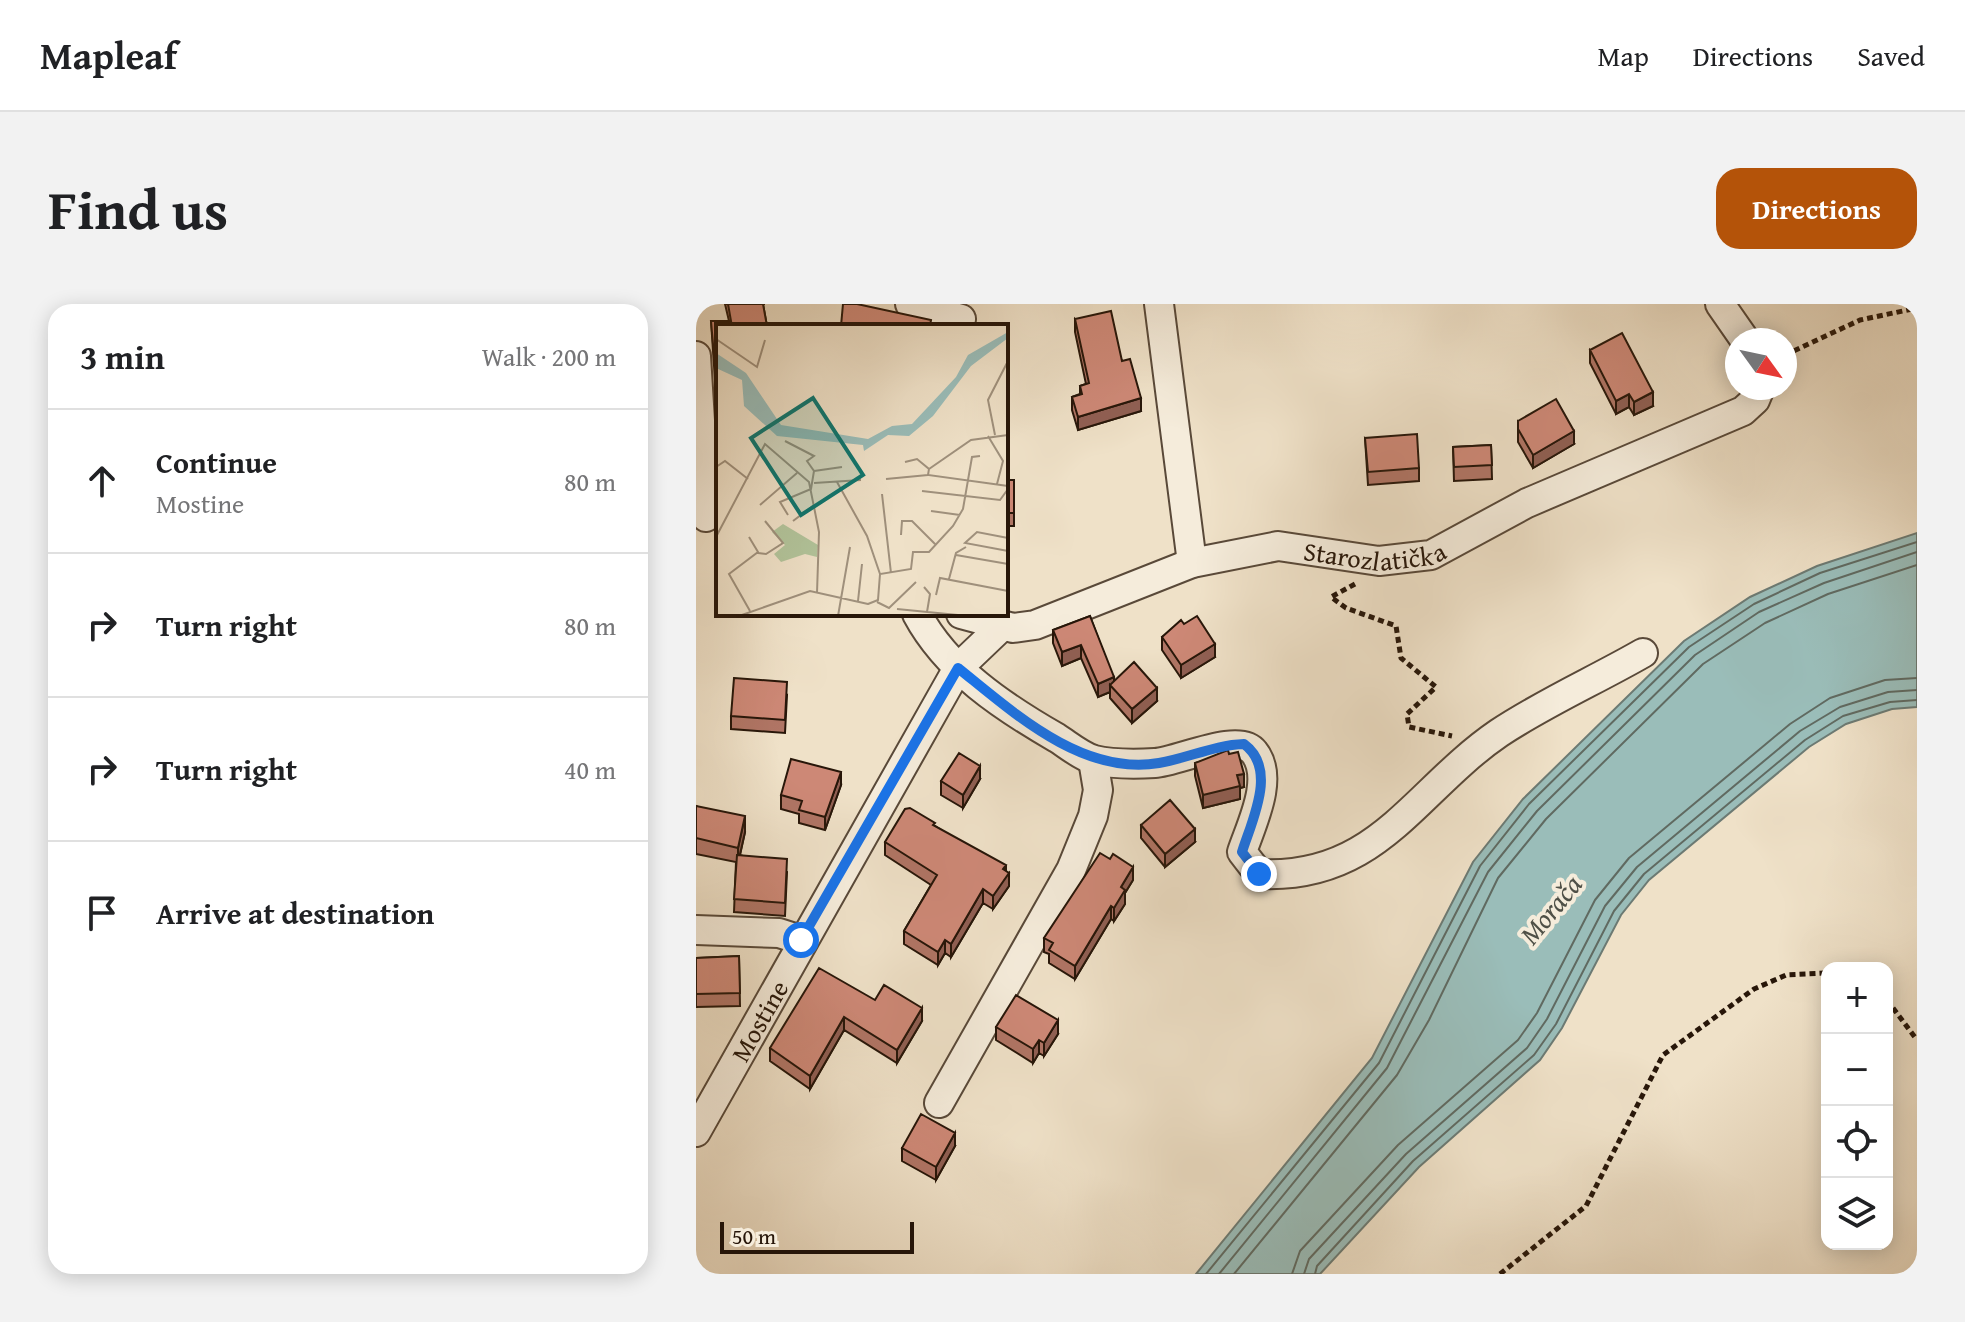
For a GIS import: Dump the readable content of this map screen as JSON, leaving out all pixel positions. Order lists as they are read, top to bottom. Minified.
{"streets":{"street":["Starozlatička","Mostine"]},"crossings":[["Starozlatička","Mostine"]],"water":["Morača"],"scale_bar":"50 m","north":"bottom right","page":{"header":"Mapleaf","nav":["Map","Directions","Saved"],"title":"Find us","buttons":"Directions","heading":["3 min","Walk · 200 m"],"list":[["Continue","Mostine","80 m"],["Turn right","80 m"],["Turn right","40 m"],"Arrive at destination"],"map_buttons":["+","−"],"scale":"50 m"}}
